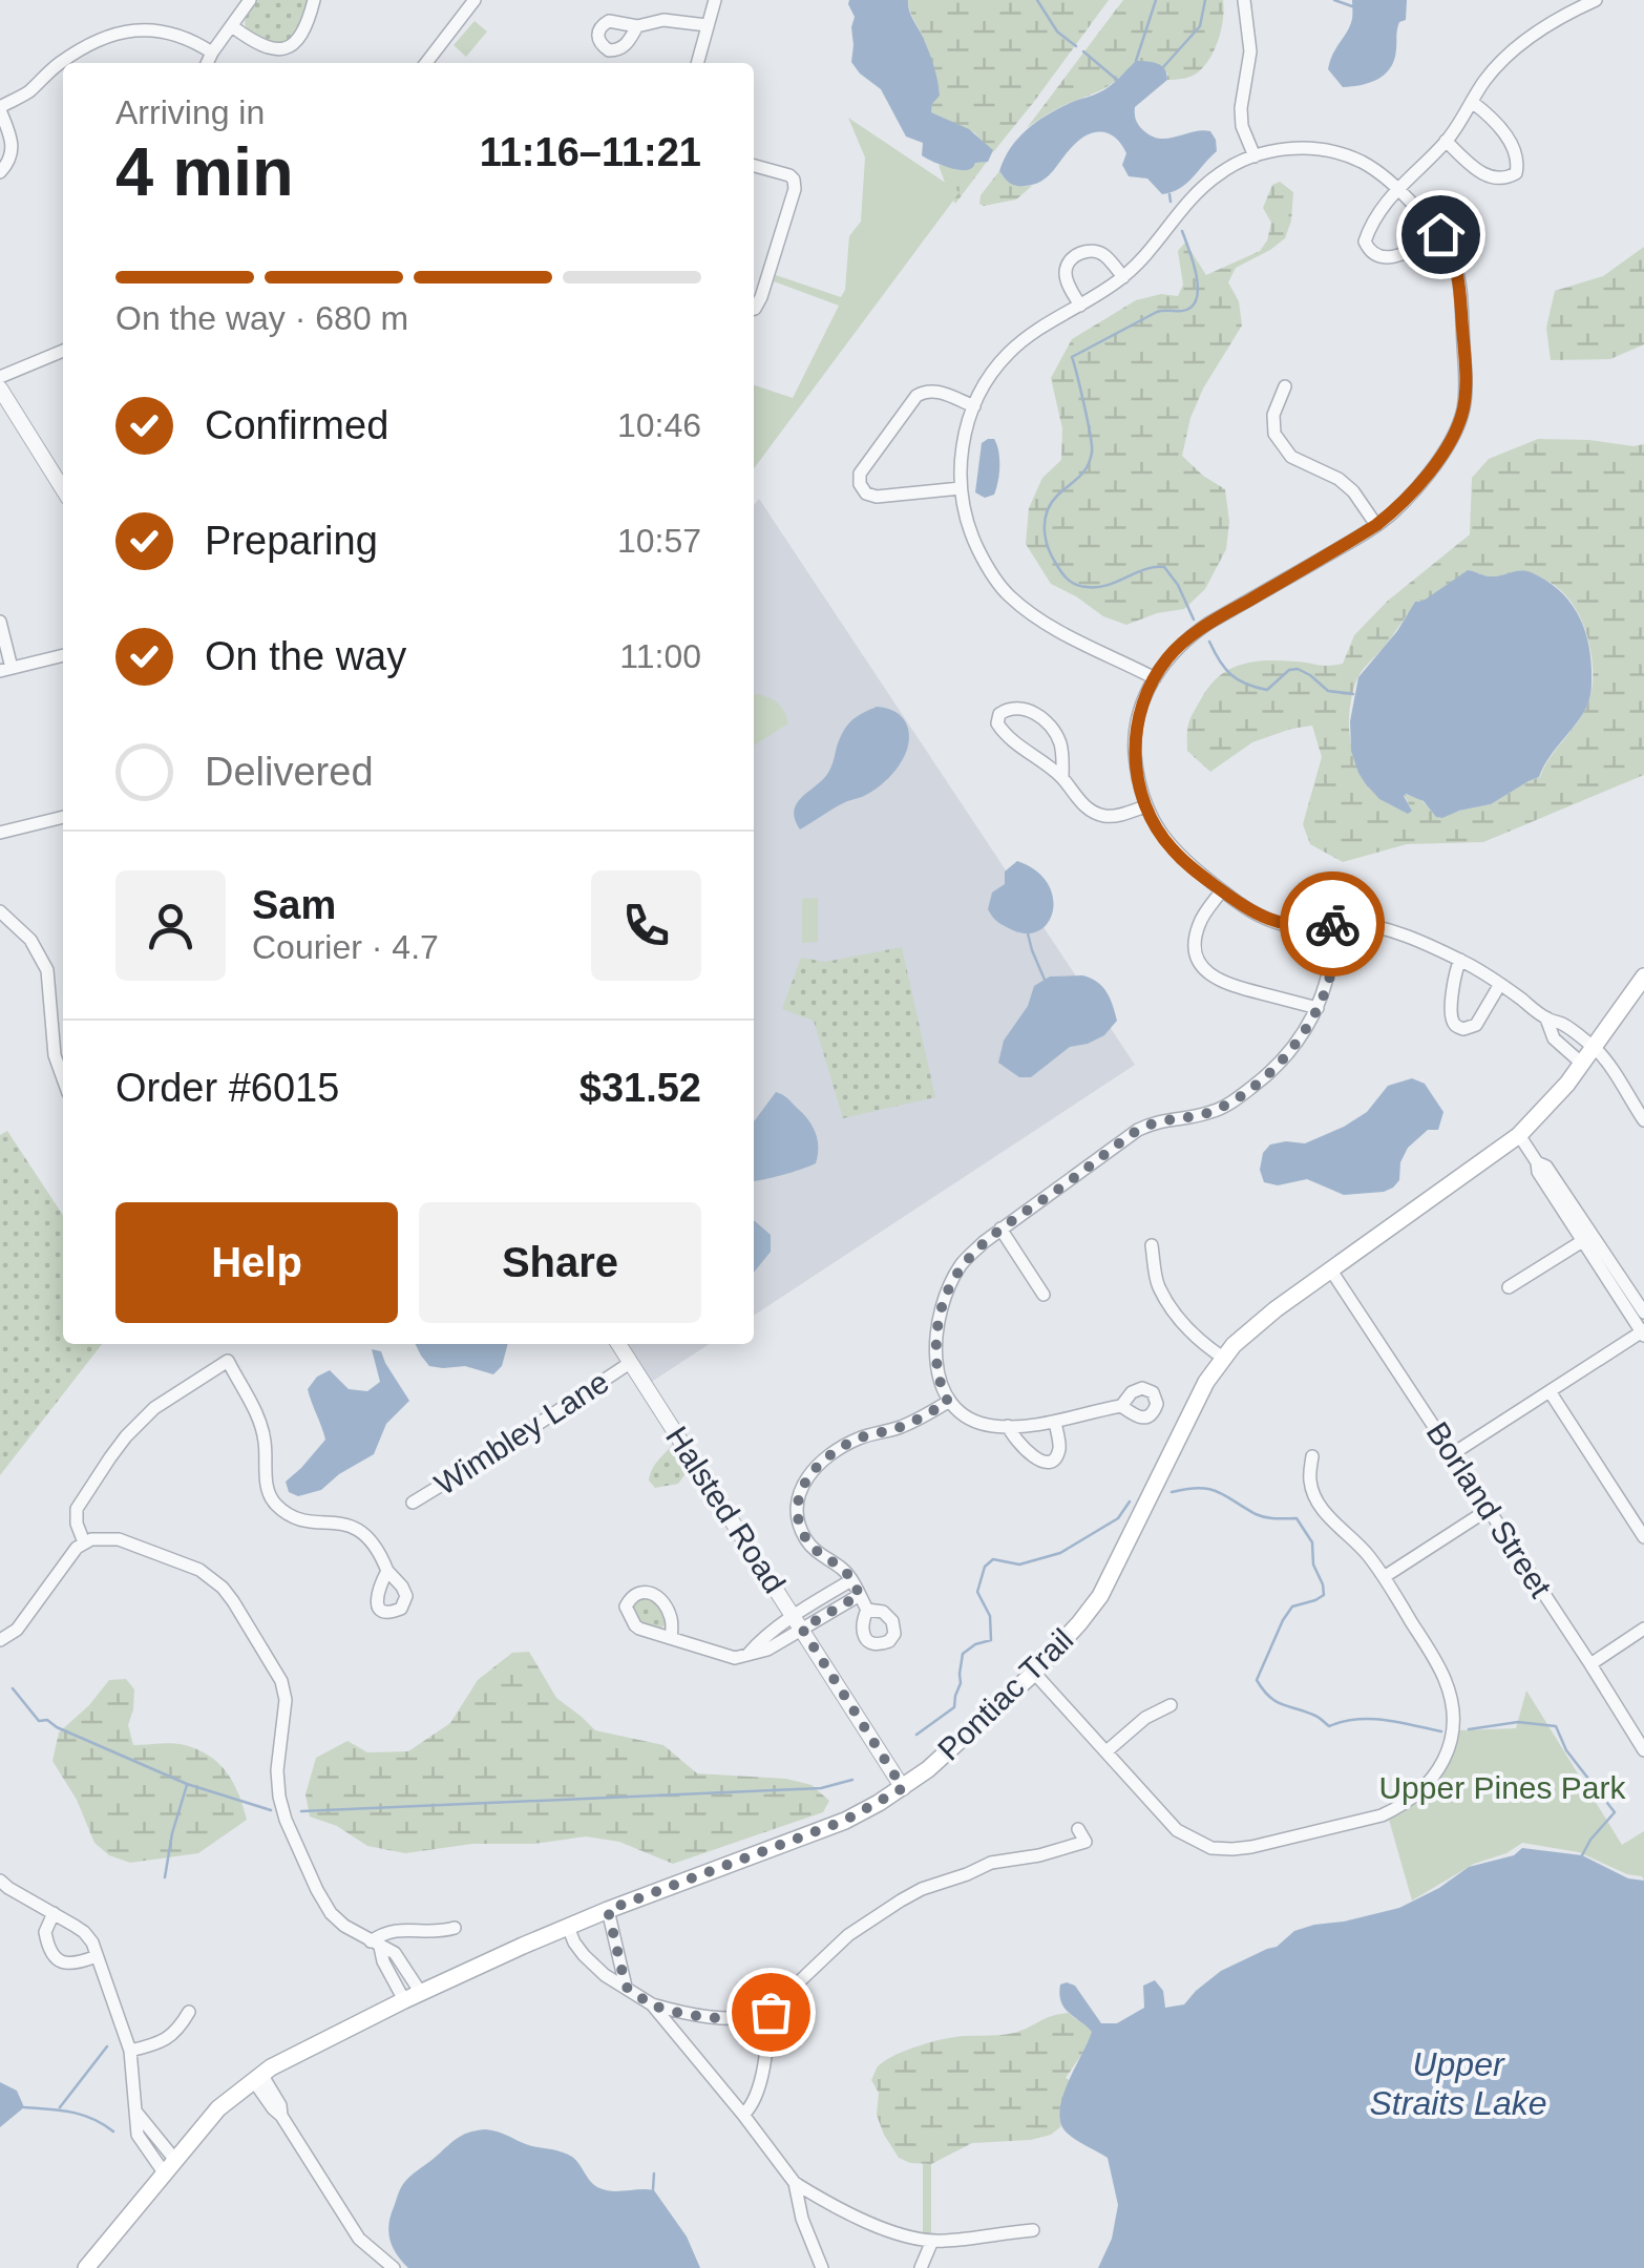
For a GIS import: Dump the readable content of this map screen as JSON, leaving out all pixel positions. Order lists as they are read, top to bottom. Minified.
{"streets":{"main road":["Pontiac Trail"],"street":["Wimbley Lane","Halsted Road","Borland Street"]},"crossings":[["Wimbley Lane","Halsted Road"],["Halsted Road","Pontiac Trail"],["Borland Street","Pontiac Trail"]],"water":["Upper Straits Lake"],"parks":["Upper Pines Park"],"page":{"heading":["4 min","Arriving in","11:16–11:21"],"panel":["Sam","Courier · 4.7","Order #6015","$31.52"],"bar":"On the way · 680 m","list":[["Confirmed","10:46"],["Preparing","10:57"],["On the way","11:00"],"Delivered"],"buttons":["Help","Share"]}}
